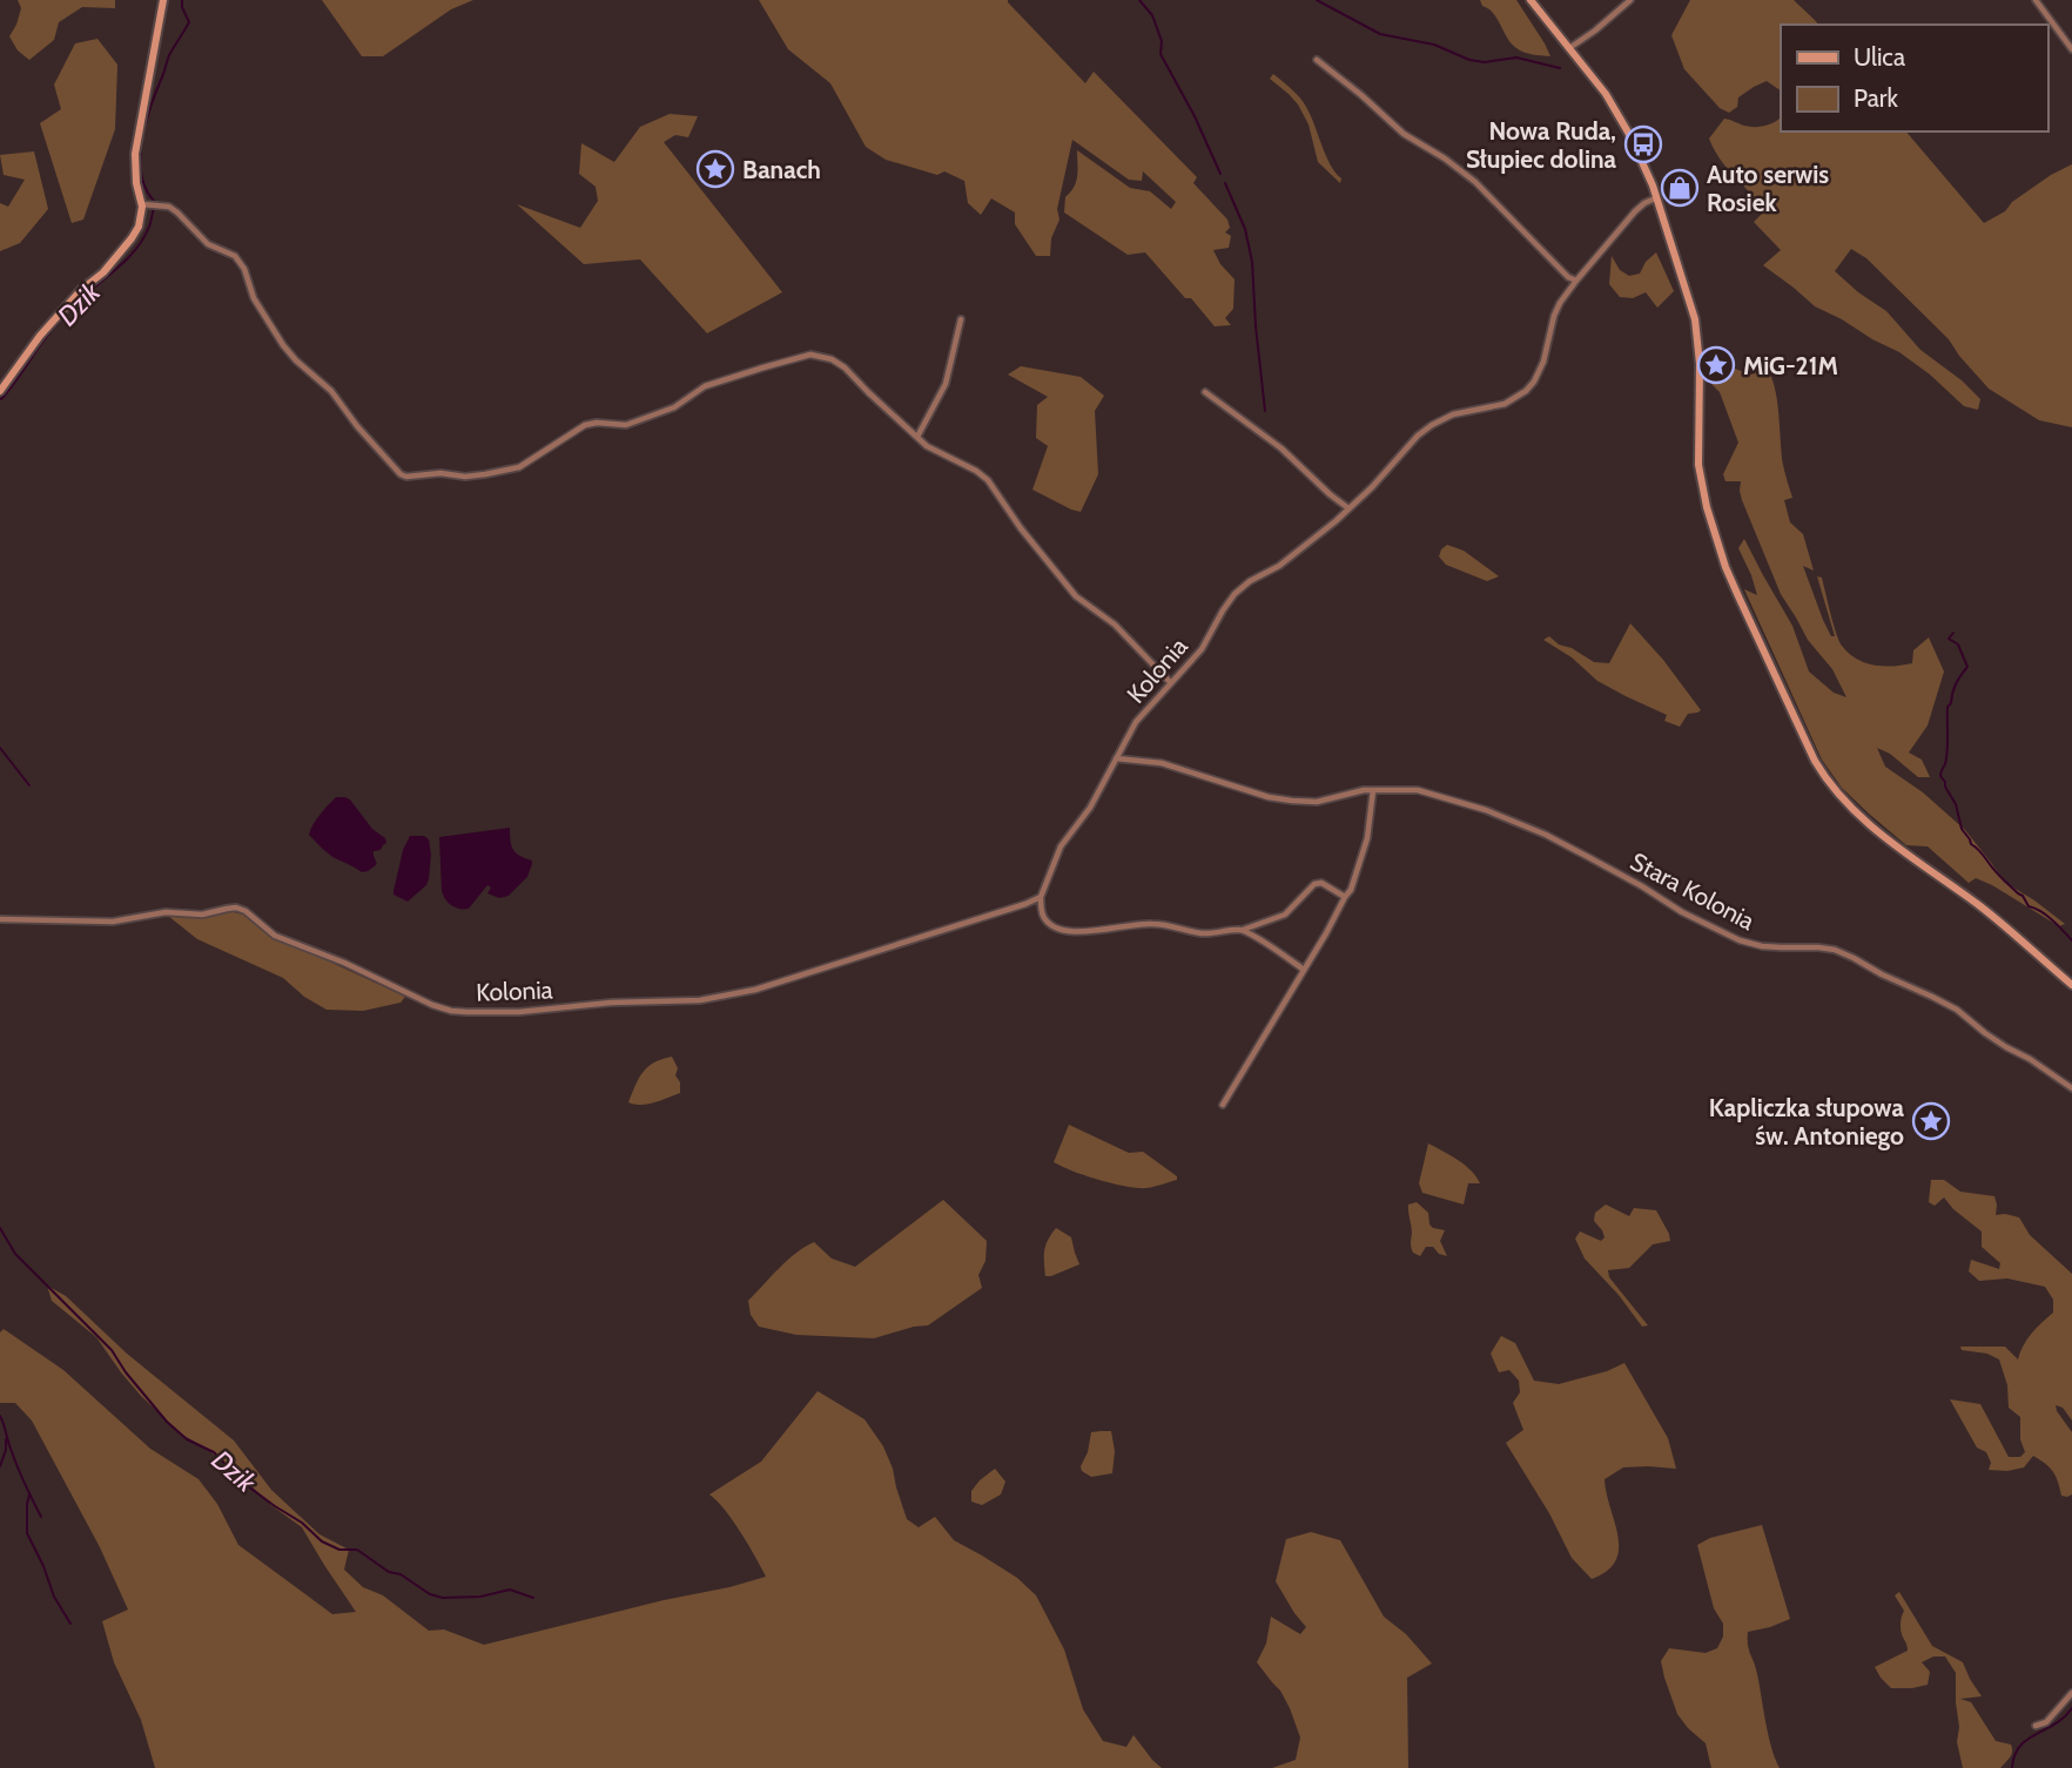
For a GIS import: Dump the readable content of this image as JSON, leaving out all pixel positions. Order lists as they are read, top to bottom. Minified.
{"streets":{"street":["Kolonia","Stara Kolonia"]},"crossings":[["Kolonia","Stara Kolonia"]],"water":["Dzik"],"places":{"bus stop":["Nowa Ruda, Słupiec dolina"],"place":["Banach","MiG-21M","Kapliczka słupowa św. Antoniego"],"shop":["Auto serwis Rosiek"]},"legend":["Ulica","Park"]}
